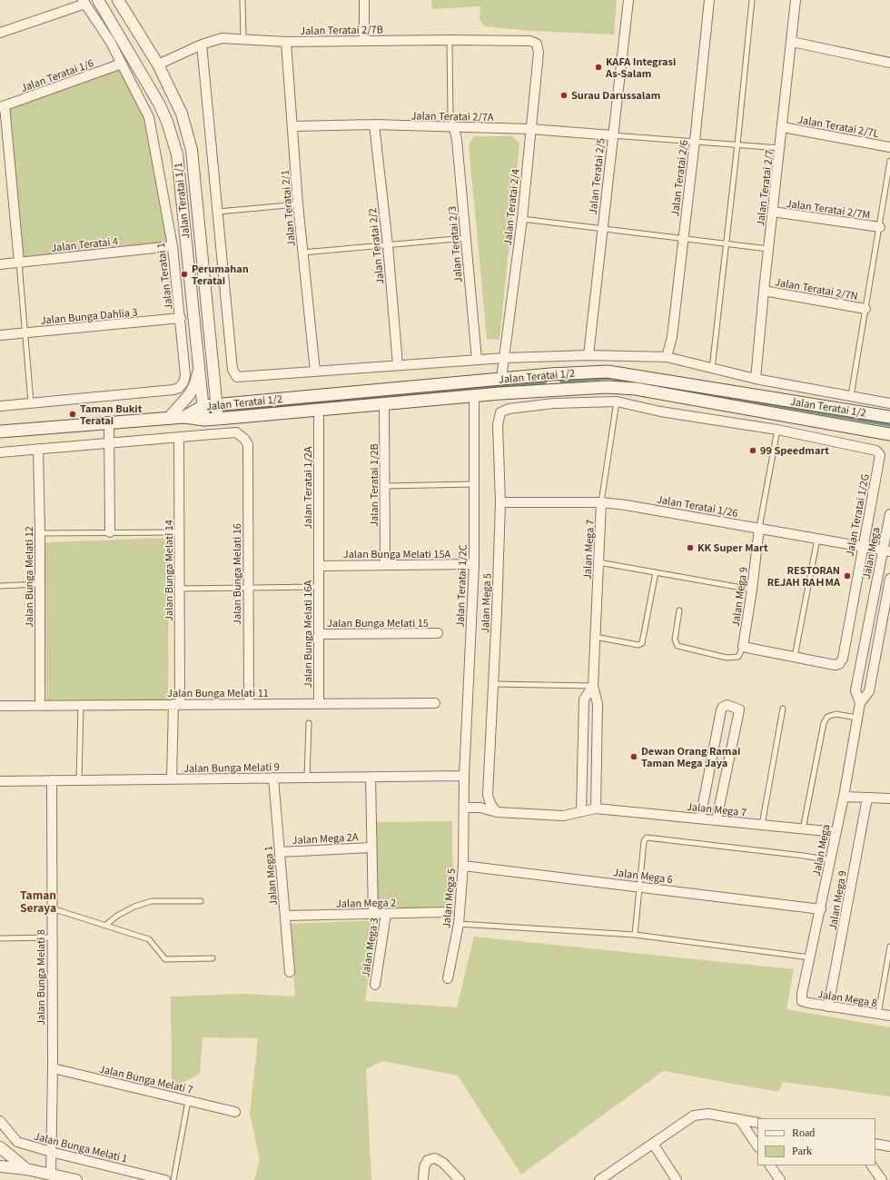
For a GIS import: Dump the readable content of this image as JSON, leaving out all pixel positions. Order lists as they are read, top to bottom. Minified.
{"streets":{"main road":["Jalan Teratai 1/2"],"street":["Jalan Teratai 2/7B","Jalan Teratai 1/6","Jalan Teratai 2/7A","Jalan Teratai 2/7L","Jalan Teratai 2/5","Jalan Teratai 2/6","Jalan Teratai 2/7","Jalan Teratai 1/1","Jalan Teratai 2/4","Jalan Teratai 2/1","Jalan Teratai 2/7M","Jalan Teratai 4","Jalan Teratai 2/3","Jalan Teratai 2/2","Jalan Teratai 1","Jalan Teratai 2/7N","Jalan Bunga Dahlia 3","Jalan Teratai 1/2B","Jalan Teratai 1/2A","Jalan Teratai 1/26","Jalan Teratai 1/2G","Jalan Mega 7","Jalan Mega","Jalan Bunga Melati 15A","Jalan Bunga Melati 14","Jalan Bunga Melati 16","Jalan Bunga Melati 12","Jalan Teratai 1/2C","Jalan Mega 9","Jalan Mega 5","Jalan Bunga Melati 15","Jalan Bunga Melati 16A","Jalan Bunga Melati 11","Jalan Bunga Melati 9","Jalan Mega 2A","Jalan Mega 1","Jalan Mega 6","Jalan Mega 2","Jalan Mega 3","Jalan Bunga Melati 8","Jalan Mega 8","Jalan Bunga Melati 7","Jalan Bunga Melati 1"]},"crossings":[["Jalan Teratai 2/7B","Jalan Teratai 1/1"],["Jalan Teratai 2/7B","Jalan Teratai 2/4"],["Jalan Teratai 2/7B","Jalan Teratai 2/1"],["Jalan Teratai 1/6","Jalan Teratai 1"],["Jalan Teratai 2/7A","Jalan Teratai 2/5"],["Jalan Teratai 2/7A","Jalan Teratai 2/4"],["Jalan Teratai 2/7A","Jalan Teratai 2/1"],["Jalan Teratai 2/7A","Jalan Teratai 2/3"],["Jalan Teratai 2/7A","Jalan Teratai 2/2"],["Jalan Teratai 2/7L","Jalan Teratai 2/7"],["Jalan Teratai 2/5","Jalan Teratai 1/2"],["Jalan Teratai 2/6","Jalan Teratai 1/2"],["Jalan Teratai 2/7","Jalan Teratai 2/7M"],["Jalan Teratai 2/7","Jalan Teratai 2/7N"],["Jalan Teratai 2/7","Jalan Teratai 1/2"],["Jalan Teratai 1/1","Jalan Teratai 1/2"],["Jalan Teratai 2/4","Jalan Teratai 1/2"],["Jalan Teratai 2/1","Jalan Teratai 1/2"],["Jalan Teratai 4","Jalan Teratai 1"],["Jalan Teratai 2/3","Jalan Teratai 1/2"],["Jalan Teratai 2/2","Jalan Teratai 1/2"],["Jalan Teratai 1","Jalan Bunga Dahlia 3"],["Jalan Teratai 1/2","Jalan Teratai 1/2B"],["Jalan Teratai 1/2","Jalan Teratai 1/2A"],["Jalan Teratai 1/2","Jalan Teratai 1/2C"],["Jalan Teratai 1/2B","Jalan Bunga Melati 15A"],["Jalan Teratai 1/2A","Jalan Bunga Melati 15A"],["Jalan Teratai 1/2A","Jalan Bunga Melati 16A"],["Jalan Teratai 1/26","Jalan Teratai 1/2G"],["Jalan Teratai 1/26","Jalan Mega 7"],["Jalan Teratai 1/26","Jalan Mega"],["Jalan Teratai 1/26","Jalan Mega 9"],["Jalan Teratai 1/26","Jalan Mega 5"],["Jalan Mega 7","Jalan Mega"],["Jalan Mega 7","Jalan Mega 5"],["Jalan Mega","Jalan Mega 6"],["Jalan Mega","Jalan Mega 8"],["Jalan Bunga Melati 15A","Jalan Teratai 1/2C"],["Jalan Bunga Melati 15A","Jalan Bunga Melati 16A"],["Jalan Bunga Melati 14","Jalan Bunga Melati 16"],["Jalan Bunga Melati 14","Jalan Bunga Melati 11"],["Jalan Bunga Melati 14","Jalan Bunga Melati 9"],["Jalan Bunga Melati 16","Jalan Bunga Melati 11"],["Jalan Bunga Melati 12","Jalan Bunga Melati 11"],["Jalan Teratai 1/2C","Jalan Mega 5"],["Jalan Teratai 1/2C","Jalan Bunga Melati 9"],["Jalan Mega 9","Jalan Mega 8"],["Jalan Mega 5","Jalan Bunga Melati 9"],["Jalan Mega 5","Jalan Mega 6"],["Jalan Bunga Melati 15","Jalan Bunga Melati 16A"],["Jalan Bunga Melati 16A","Jalan Bunga Melati 11"],["Jalan Bunga Melati 9","Jalan Mega 1"],["Jalan Bunga Melati 9","Jalan Bunga Melati 8"],["Jalan Mega 2A","Jalan Mega 1"],["Jalan Mega 1","Jalan Mega 2"],["Jalan Mega 2","Jalan Mega 3"],["Jalan Bunga Melati 8","Jalan Bunga Melati 7"],["Jalan Bunga Melati 8","Jalan Bunga Melati 1"]],"districts":["Taman Seraya"],"places":["KAFA Integrasi As-Salam","Surau Darussalam","Perumahan Teratai","Taman Bukit Teratai","99 Speedmart","KK Super Mart","RESTORAN REJAH RAＨMA","Dewan Orang Ramai Taman Mega Jaya"],"legend":["Road","Park"]}
